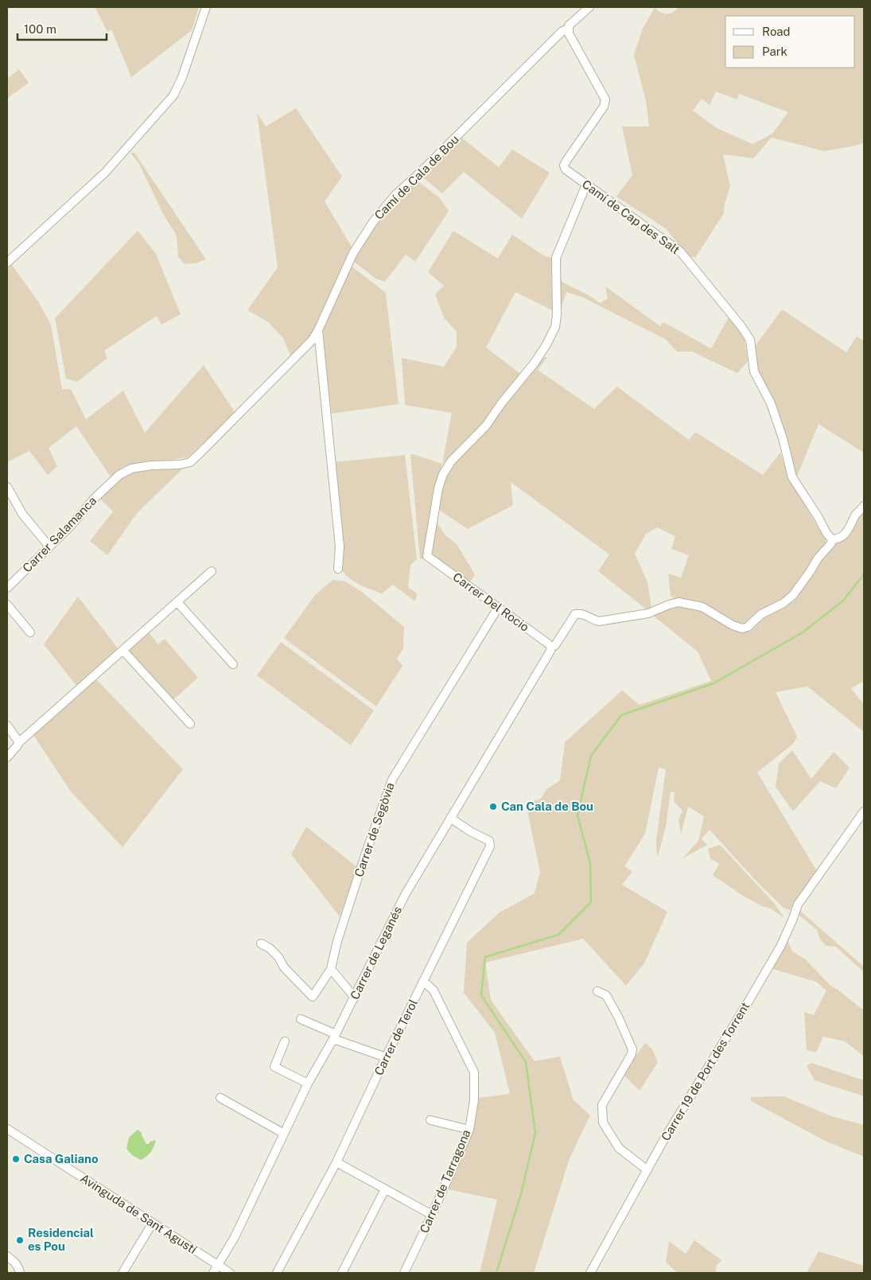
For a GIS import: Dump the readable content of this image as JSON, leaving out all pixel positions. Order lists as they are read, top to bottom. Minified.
{"streets":{"street":["Camí de Cala de Bou","Camí de Cap des Salt","Carrer Salamanca","Carrer Del Rocio","Carrer de Segòvia","Carrer de Leganés","Carrer de Terol","Carrer 19 de Port des Torrent","Carrer de Tarragona","Avinguda de Sant Agustí"]},"crossings":[["Camí de Cala de Bou","Camí de Cap des Salt"],["Camí de Cala de Bou","Carrer Salamanca"],["Camí de Cap des Salt","Carrer Del Rocio"],["Camí de Cap des Salt","Carrer de Leganés"],["Carrer Del Rocio","Carrer de Segòvia"],["Carrer Del Rocio","Carrer de Leganés"],["Carrer de Leganés","Carrer de Terol"],["Carrer de Leganés","Avinguda de Sant Agustí"],["Carrer de Terol","Carrer de Tarragona"]],"places":["Can Cala de Bou","Casa Galiano","Residencial es Pou"],"legend":["Road","Park"],"scale_bar":"100 m"}
